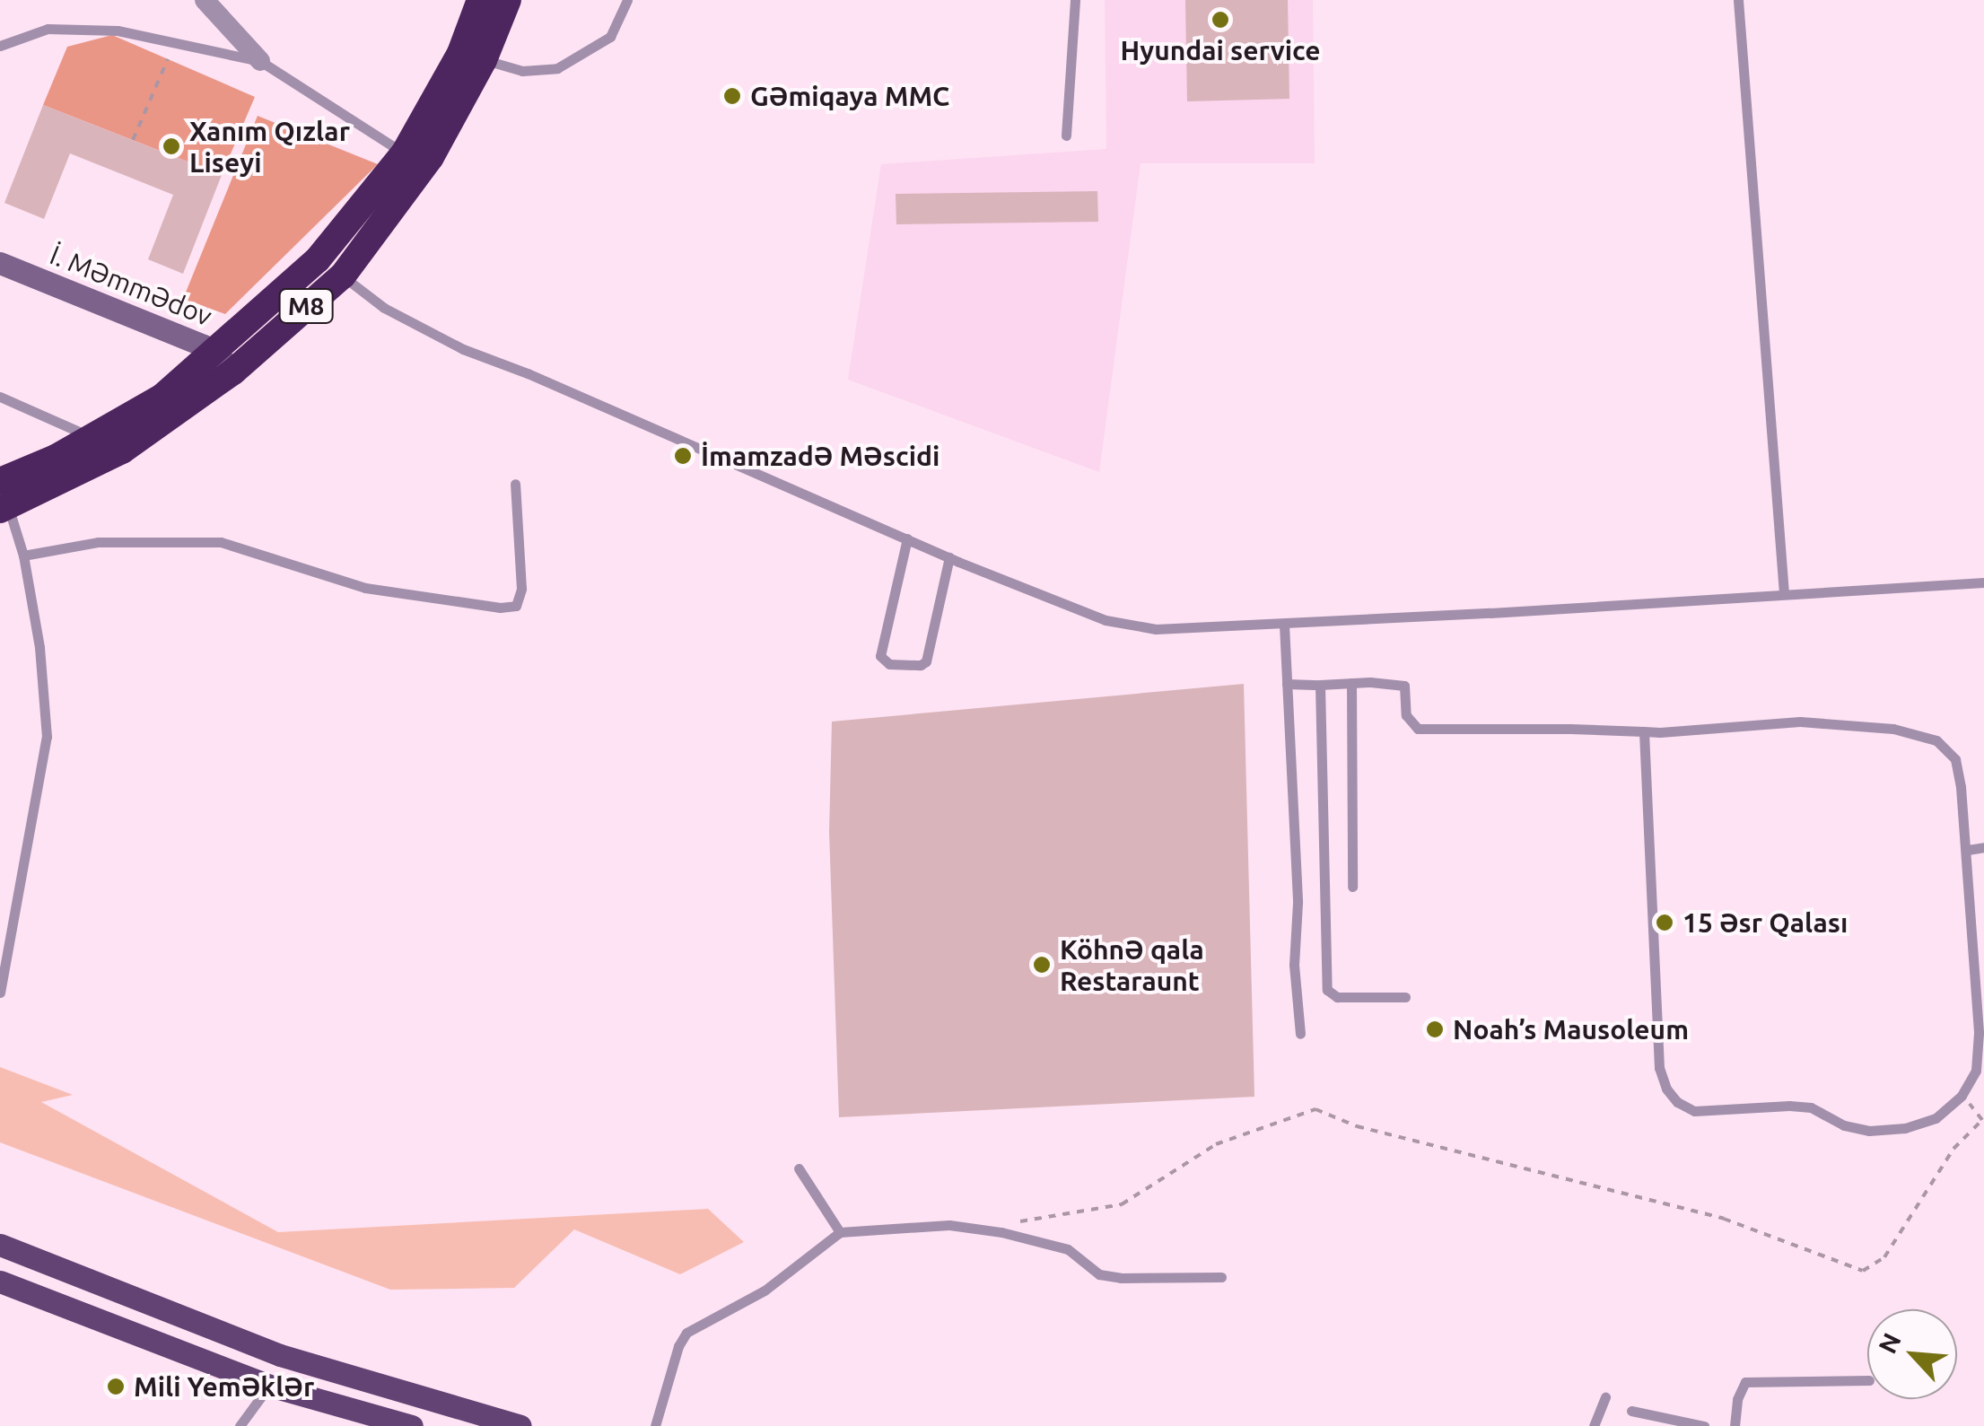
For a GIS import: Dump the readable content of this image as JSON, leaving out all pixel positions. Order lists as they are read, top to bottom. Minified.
{"streets":{"highway":["M8"],"main road":["İ. Məmmədov"]},"crossings":[["İ. Məmmədov","M8"]],"places":["Hyundai service","Gəmiqaya MMC","Xanım Qızlar Liseyi","İmamzadə Məscidi","15 əsr Qalası","Köhnə qala Restaraunt","Noah’s Mausoleum","Mili Yeməklər"],"north":"top left"}
